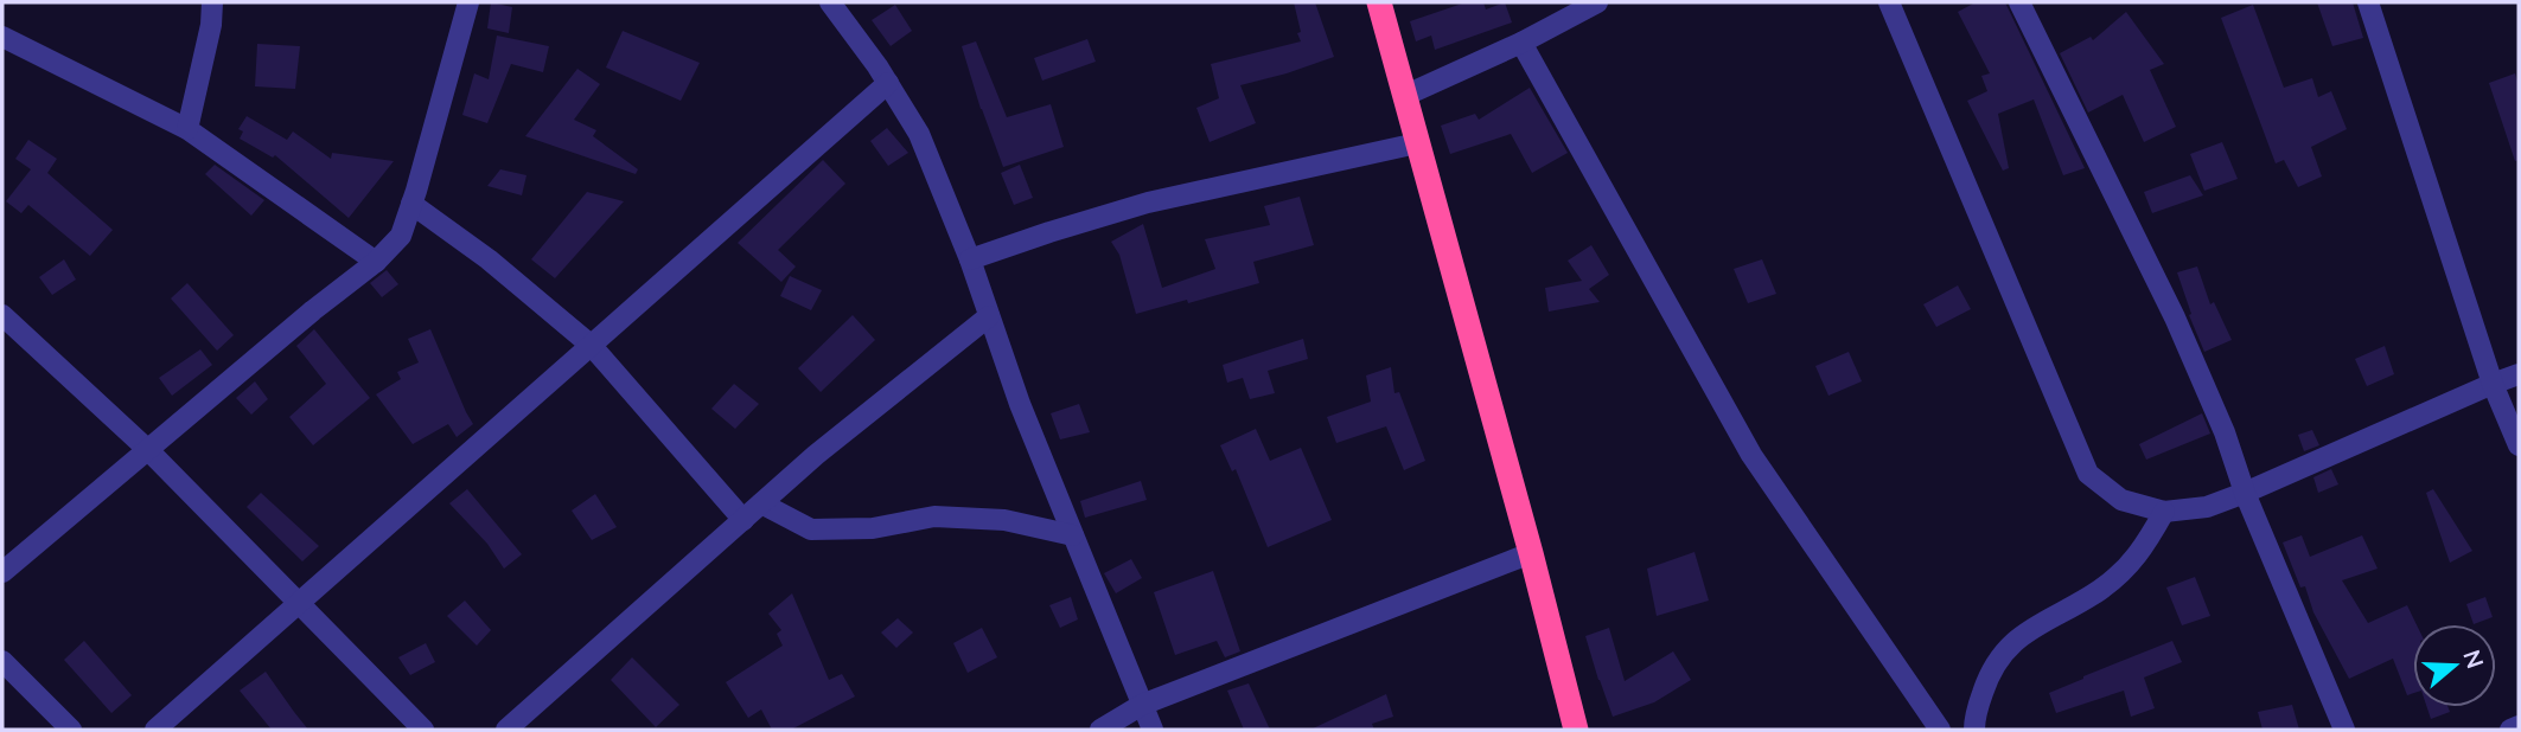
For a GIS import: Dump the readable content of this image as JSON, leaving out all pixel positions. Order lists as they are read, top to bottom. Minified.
{"north":"right"}
